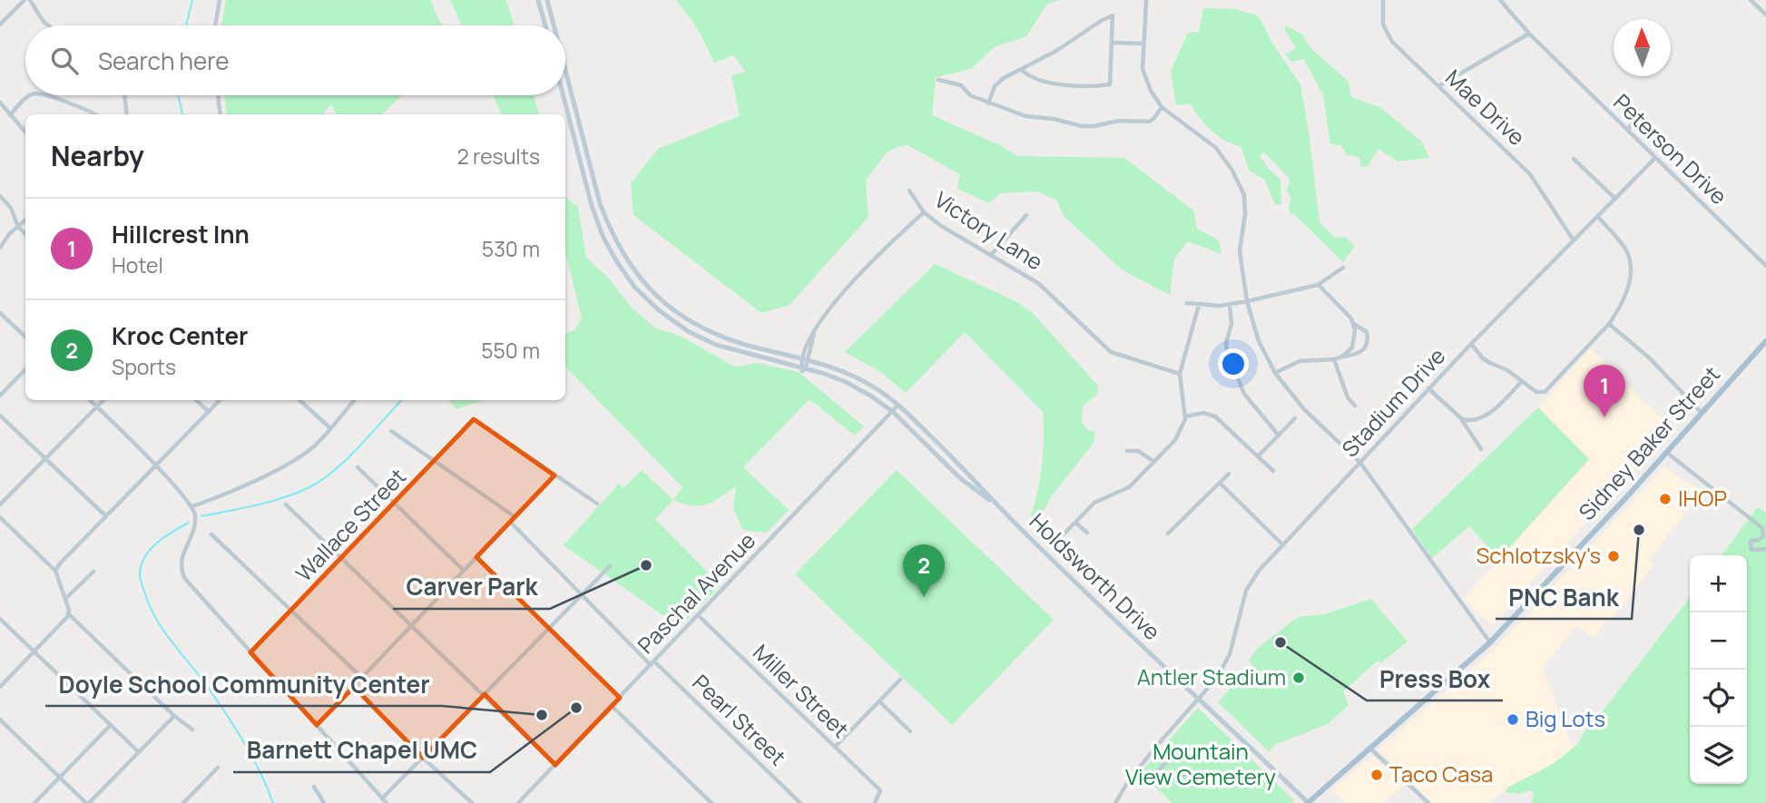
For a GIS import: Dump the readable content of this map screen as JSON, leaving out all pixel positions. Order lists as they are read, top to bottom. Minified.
{"streets":{"main road":["Sidney Baker Street","Holdsworth Drive"],"street":["Mae Drive","Peterson Drive","Victory Lane","Stadium Drive","Wallace Street","Paschal Avenue","Miller Street","Pearl Street"]},"crossings":[["Mae Drive","Stadium Drive"],["Peterson Drive","Stadium Drive"],["Stadium Drive","Holdsworth Drive"],["Sidney Baker Street","Holdsworth Drive"],["Holdsworth Drive","Paschal Avenue"],["Paschal Avenue","Miller Street"],["Paschal Avenue","Pearl Street"]],"parks":["Mountain View Cemetery"],"places":["IHOP","PNC Bank","Schlotzsky's","Carver Park","Press Box","Antler Stadium","Barnett Chapel UMC","Doyle School Community Center","Big Lots","Taco Casa"],"north":"top","page":{"search":"Search here","heading":["Nearby","2 results"],"list":[{"mark":"1","name":"Hillcrest Inn","note":"Hotel","value":"530 m"},{"mark":"2","name":"Kroc Center","note":"Sports","value":"550 m"}],"pins":["1","2"],"map_buttons":["+","−"]}}
